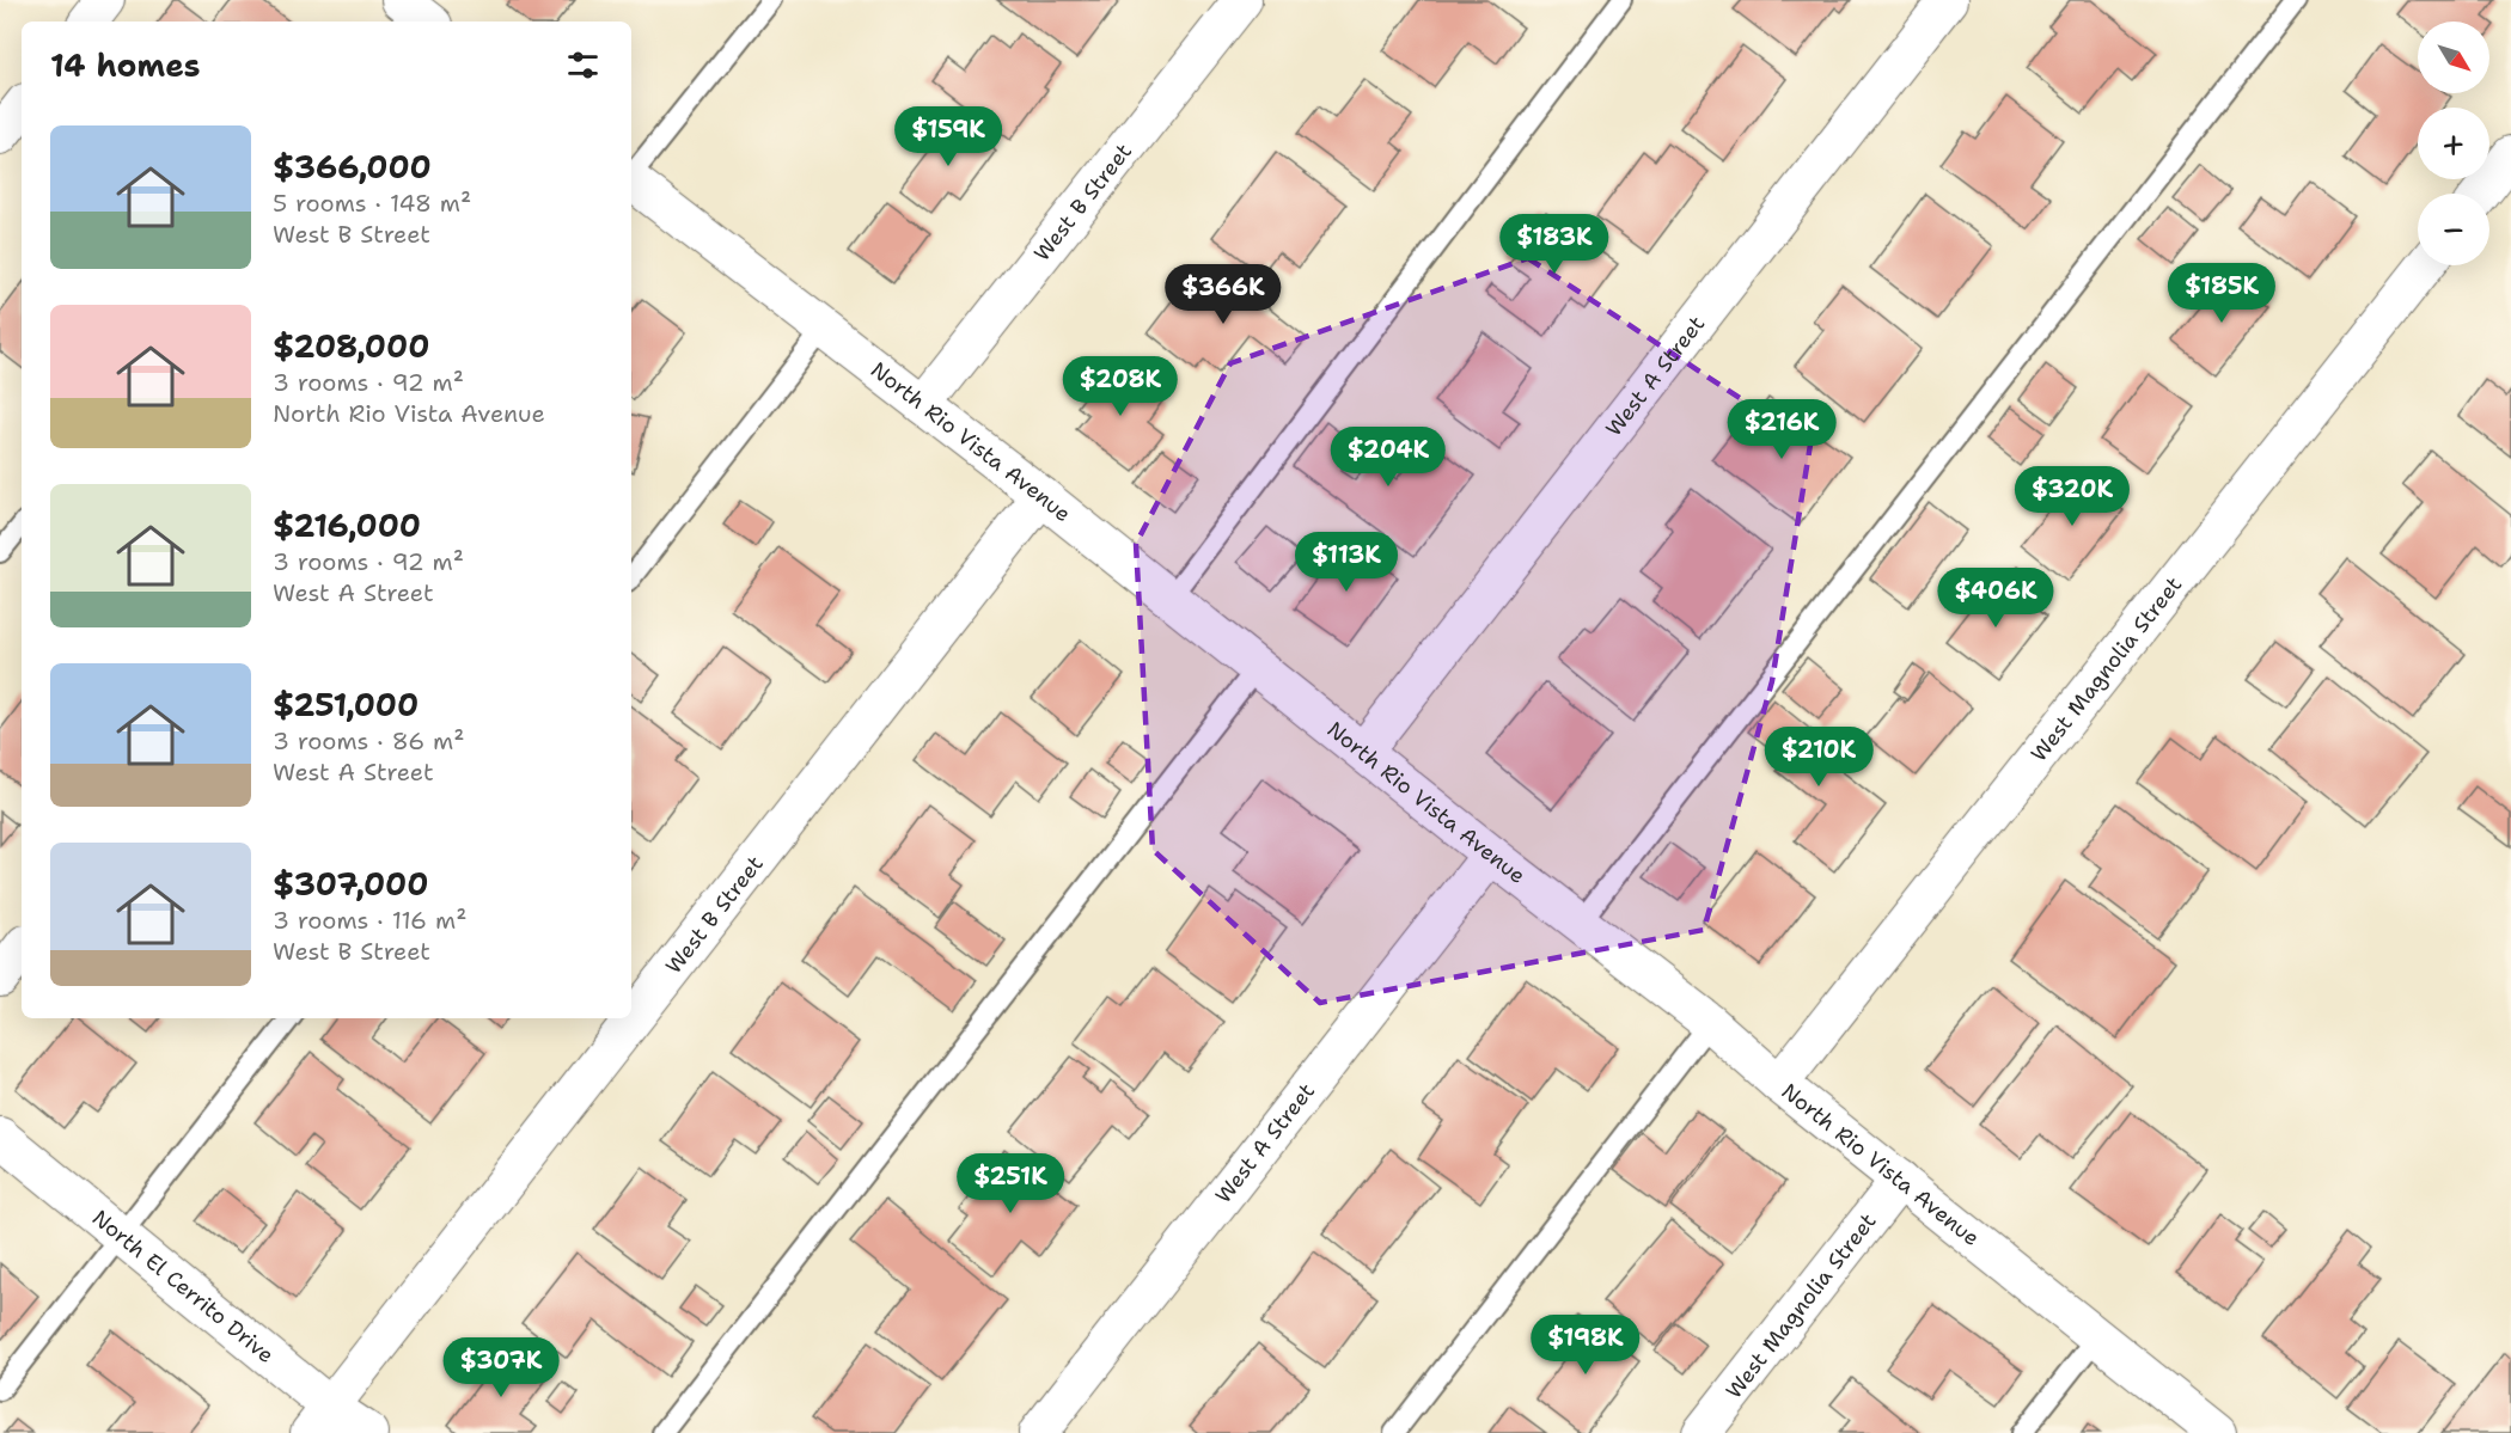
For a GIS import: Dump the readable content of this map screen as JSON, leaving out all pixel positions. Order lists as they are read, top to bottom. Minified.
{"streets":{"street":["West B Street","West A Street","North Rio Vista Avenue","West Magnolia Street","North El Cerrito Drive"]},"crossings":[["West B Street","North Rio Vista Avenue"],["West B Street","North El Cerrito Drive"],["West A Street","North Rio Vista Avenue"],["North Rio Vista Avenue","West Magnolia Street"]],"north":"bottom right","page":{"map_buttons":["+","−"],"heading":"14 homes","price":["$159K","$183K","$185K","$366K","$208K","$216K","$204K","$320K","$113K","$406K","$210K","$251K","$198K","$307K"],"list":[{"name":"$366,000","note":"5 rooms · 148 m² · West B Street"},{"name":"$208,000","note":"3 rooms · 92 m² · North Rio Vista Avenue"},{"name":"$216,000","note":"3 rooms · 92 m² · West A Street"},{"name":"$251,000","note":"3 rooms · 86 m² · West A Street"},{"name":"$307,000","note":"3 rooms · 116 m² · West B Street"}]}}
